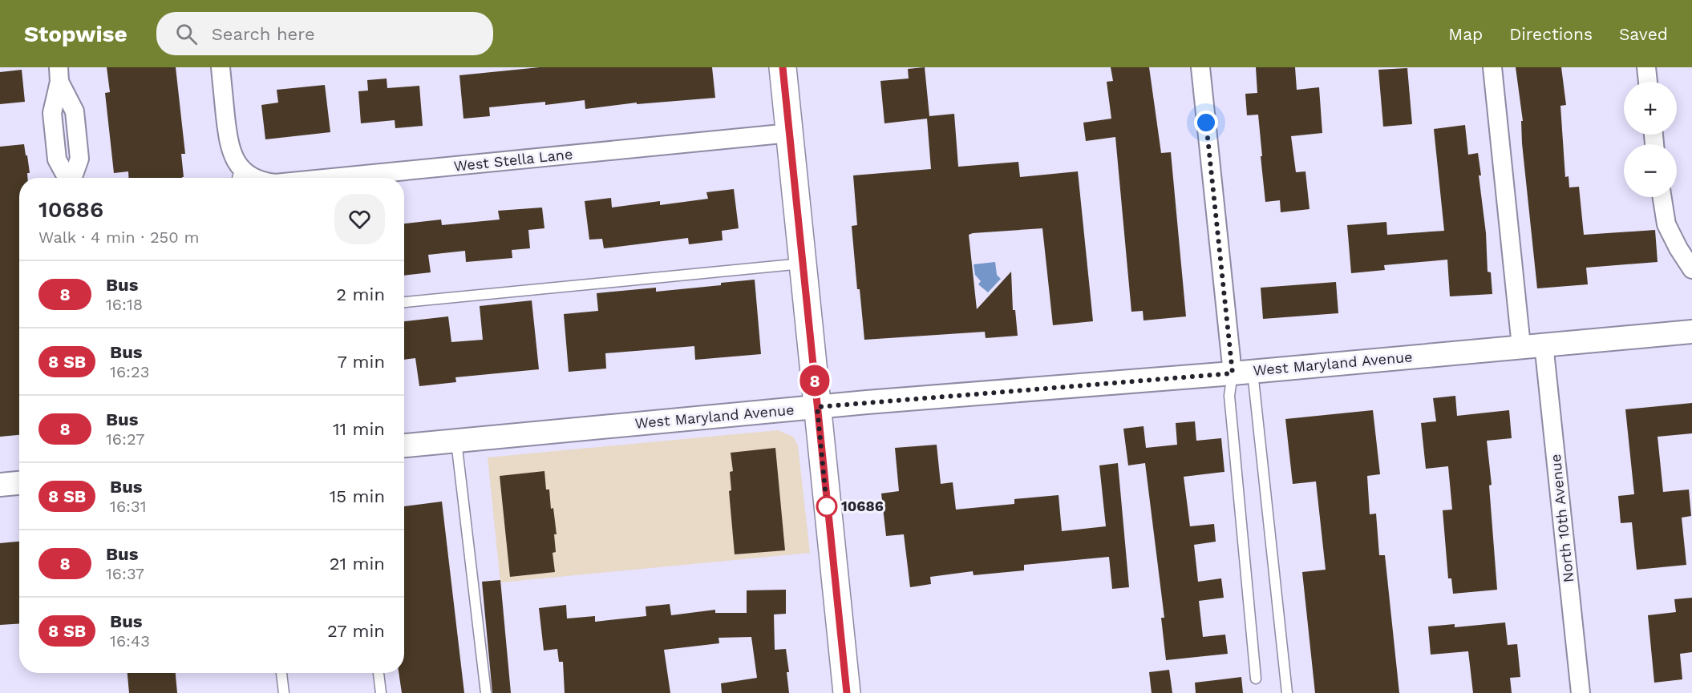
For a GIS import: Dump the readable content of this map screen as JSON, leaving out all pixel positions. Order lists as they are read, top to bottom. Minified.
{"streets":{"street":["West Stella Lane","West Maryland Avenue","North 10th Avenue"]},"crossings":[["West Maryland Avenue","North 10th Avenue"]],"places":["10686"],"lines":["bus line 8"],"page":{"header":"Stopwise","search":"Search here","nav":["Map","Directions","Saved"],"on_map":"8","map_buttons":["+","−"],"heading":["10686","Walk · 4 min · 250 m"],"list":[{"mark":"8","name":"Bus","note":"16:18","value":"2 min"},{"mark":"8 SB","name":"Bus","note":"16:23","value":"7 min"},{"mark":"8","name":"Bus","note":"16:27","value":"11 min"},{"mark":"8 SB","name":"Bus","note":"16:31","value":"15 min"},{"mark":"8","name":"Bus","note":"16:37","value":"21 min"},{"mark":"8 SB","name":"Bus","note":"16:43","value":"27 min"}]}}
